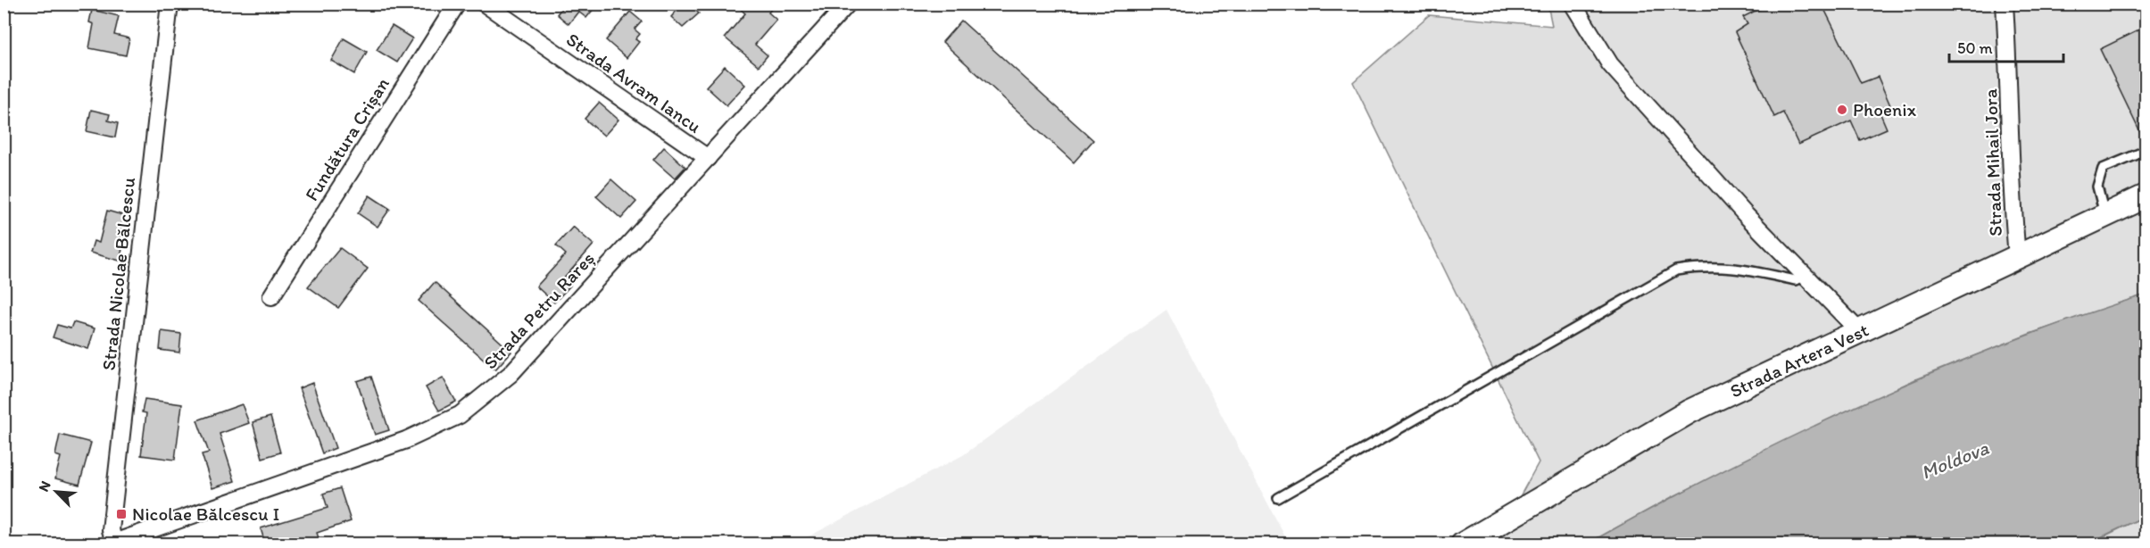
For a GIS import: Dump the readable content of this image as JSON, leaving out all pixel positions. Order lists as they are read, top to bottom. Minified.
{"streets":{"main road":["Strada Artera Vest"],"street":["Strada Avram Iancu","Fundătura Crișan","Strada Mihail Jora","Strada Nicolae Bălcescu","Strada Petru Rareș"]},"crossings":[["Strada Avram Iancu","Strada Petru Rareș"],["Strada Mihail Jora","Strada Artera Vest"],["Strada Nicolae Bălcescu","Strada Petru Rareș"]],"water":["Moldova"],"places":{"other":["Phoenix"],"transit":["Nicolae Bălcescu I"]},"scale_bar":"50 m","north":"top left"}
